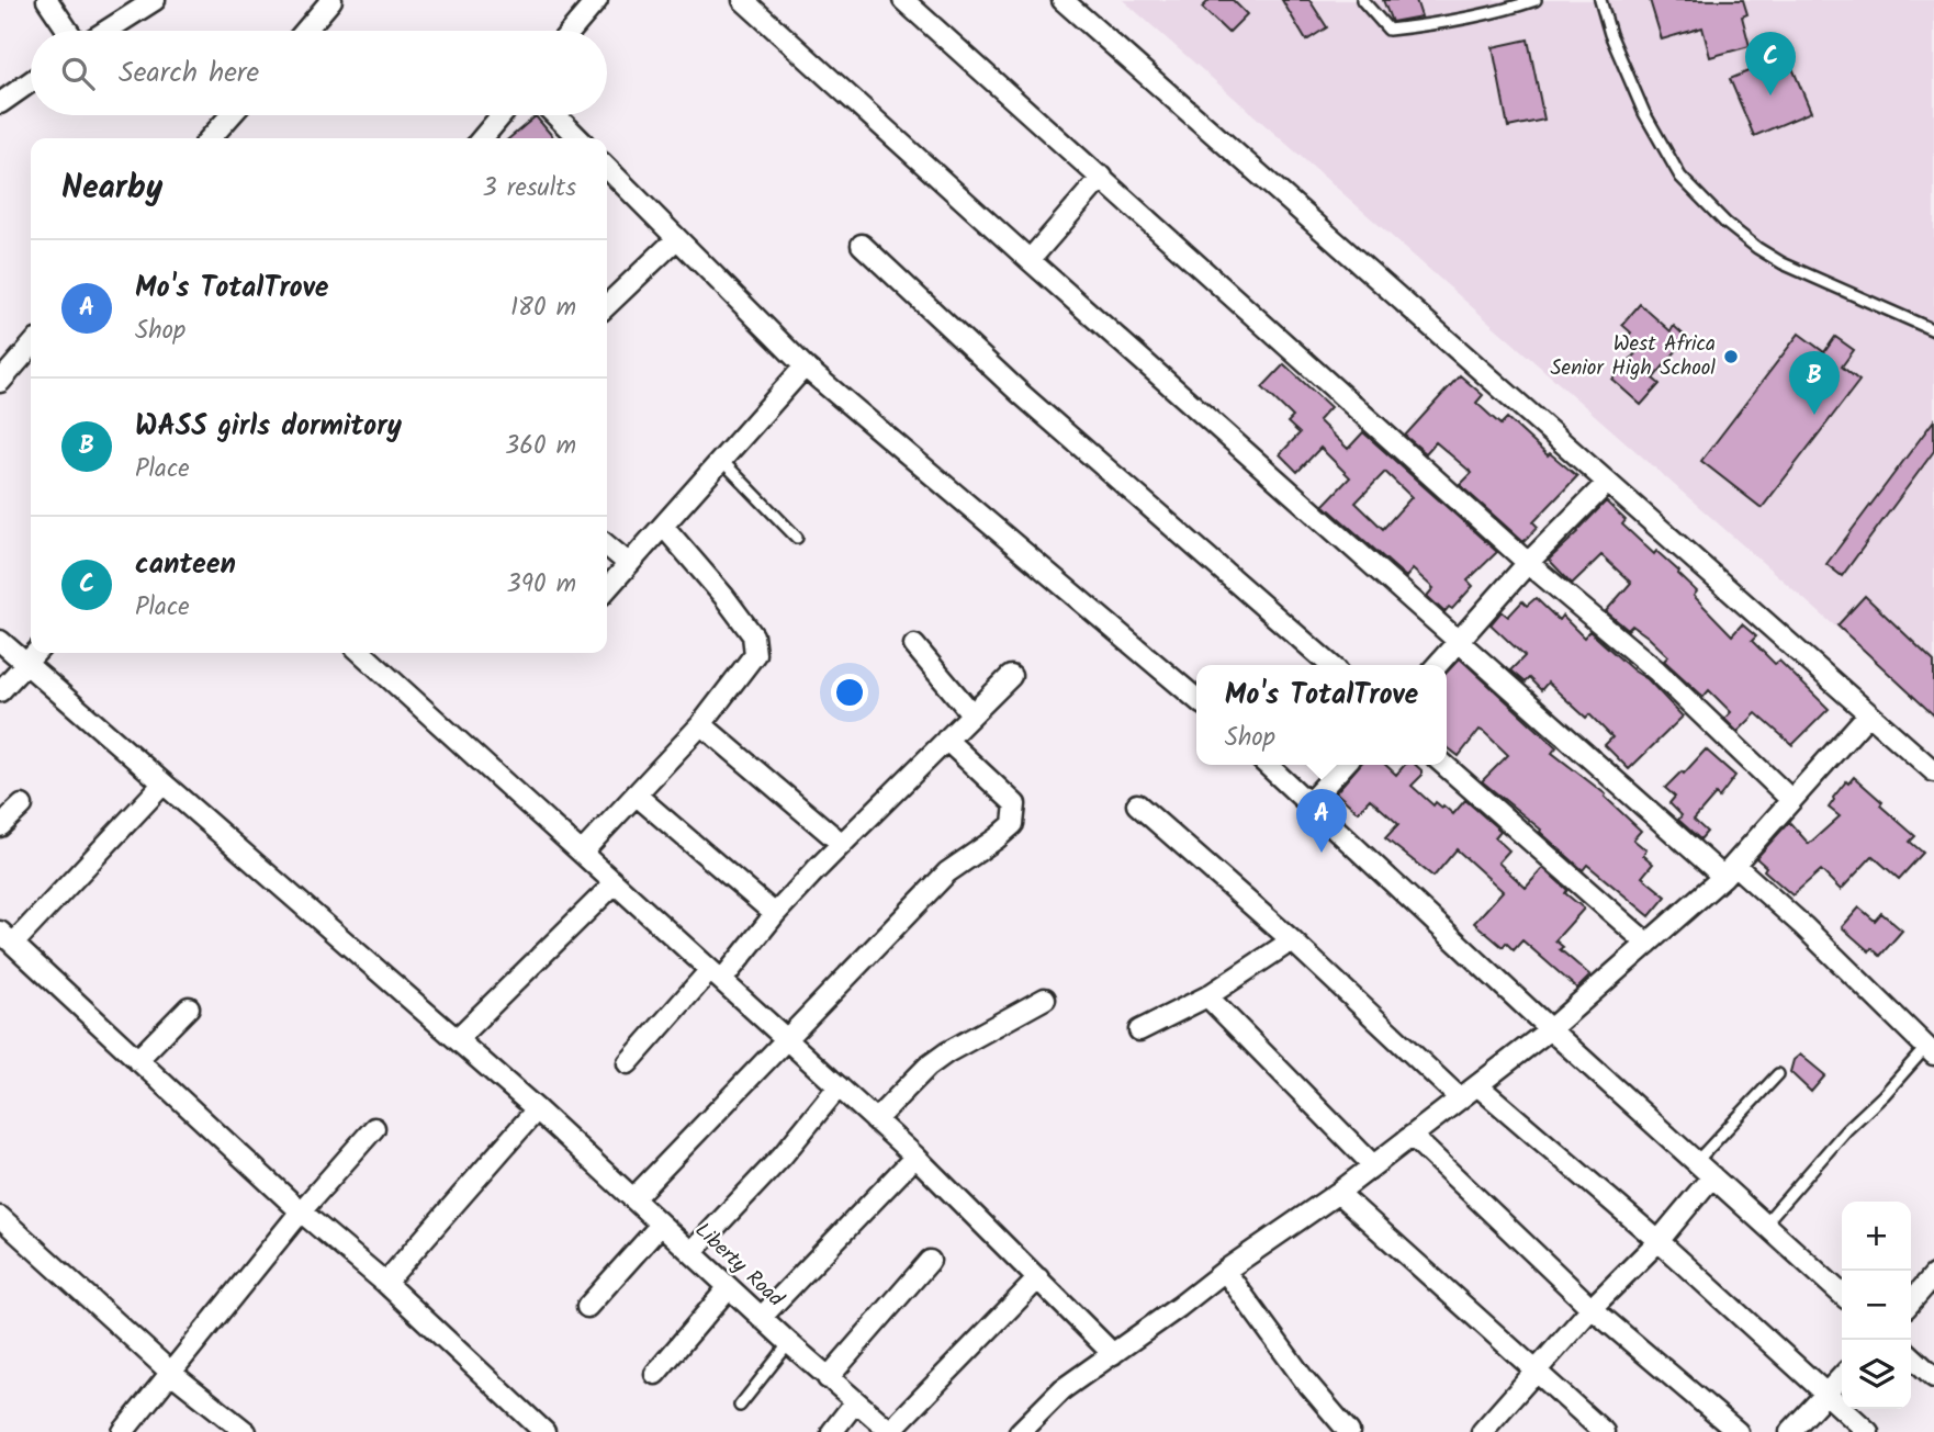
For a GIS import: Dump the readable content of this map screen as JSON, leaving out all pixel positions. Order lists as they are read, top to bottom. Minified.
{"streets":{"street":["Liberty Road"]},"places":["West Africa Senior High School"],"page":{"search":"Search here","pins":["C","B","A"],"heading":["Nearby","3 results"],"list":[{"mark":"A","name":"Mo's TotalTrove","note":"Shop","value":"180 m"},{"mark":"B","name":"WASS girls dormitory","note":"Place","value":"360 m"},{"mark":"C","name":"canteen","note":"Place","value":"390 m"}],"popup":["Mo's TotalTrove","Shop"],"map_buttons":["+","−"]}}
